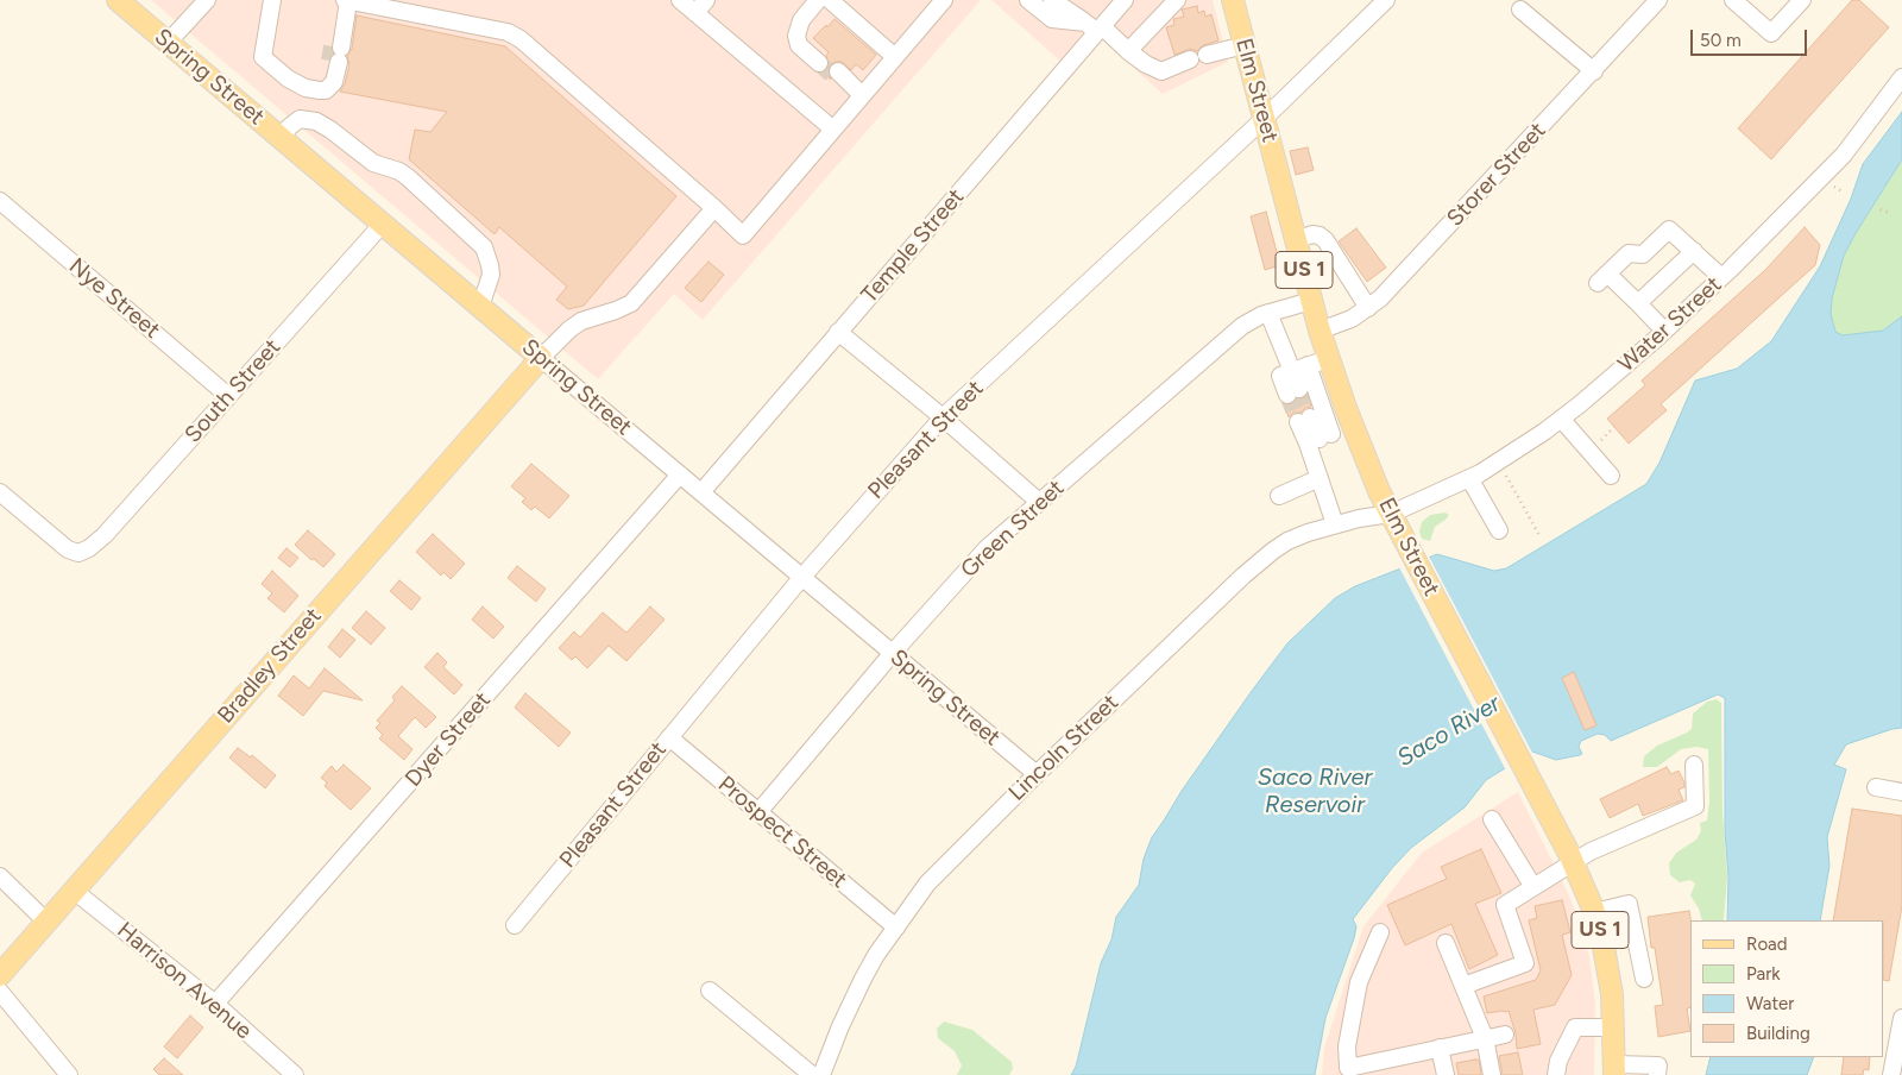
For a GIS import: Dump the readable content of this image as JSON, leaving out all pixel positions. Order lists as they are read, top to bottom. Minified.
{"streets":{"main road":["Spring Street","Elm Street","US 1","Bradley Street"],"street":["Storer Street","Temple Street","Nye Street","Water Street","South Street","Pleasant Street","Green Street","Dyer Street","Lincoln Street","Prospect Street","Harrison Avenue"]},"crossings":[["Spring Street","Temple Street"],["Spring Street","South Street"],["Spring Street","Pleasant Street"],["Spring Street","Green Street"],["Spring Street","Bradley Street"],["Spring Street","Dyer Street"],["Spring Street","Lincoln Street"],["Elm Street","Storer Street"],["Elm Street","Water Street"],["Elm Street","Pleasant Street"],["Elm Street","Green Street"],["Elm Street","Lincoln Street"],["Nye Street","South Street"],["Water Street","Lincoln Street"],["Pleasant Street","Prospect Street"],["Green Street","Prospect Street"],["Bradley Street","Harrison Avenue"],["Dyer Street","Harrison Avenue"],["Lincoln Street","Prospect Street"]],"water":["Saco River","Saco River Reservoir"],"legend":["Road","Park","Water","Building"],"scale_bar":"50 m"}
